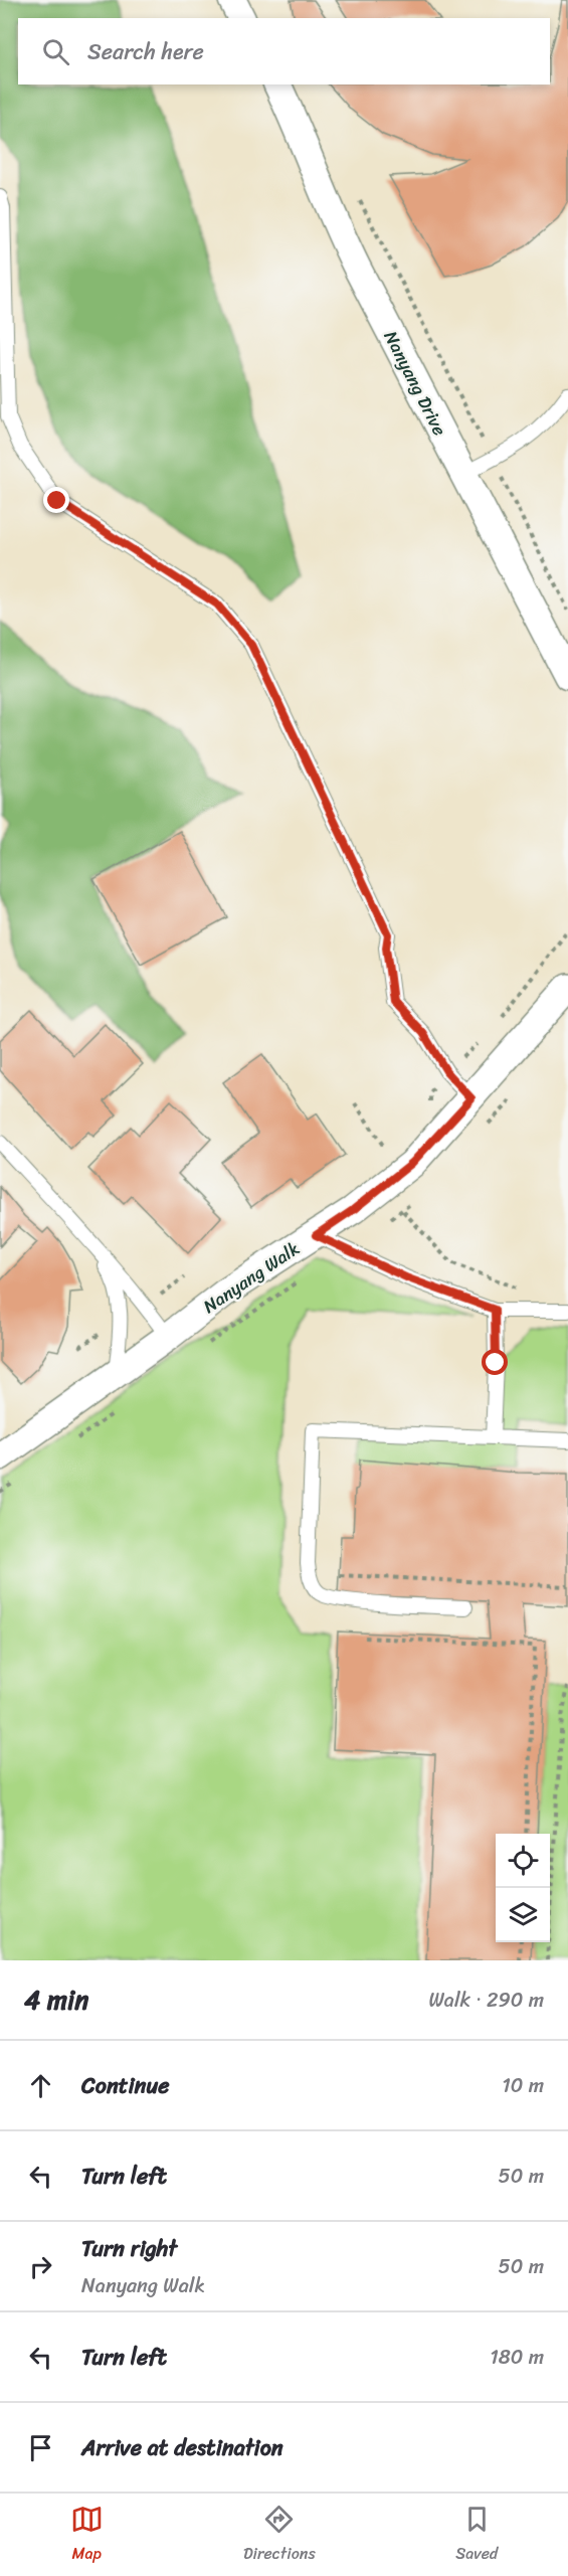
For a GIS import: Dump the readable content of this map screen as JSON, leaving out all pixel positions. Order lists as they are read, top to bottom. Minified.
{"streets":{"street":["Nanyang Drive","Nanyang Walk"]},"page":{"search":"Search here","heading":["4 min","Walk · 290 m"],"list":[["Continue","10 m"],["Turn left","50 m"],["Turn right","Nanyang Walk","50 m"],["Turn left","180 m"],"Arrive at destination"],"nav":["Map","Directions","Saved"]}}
